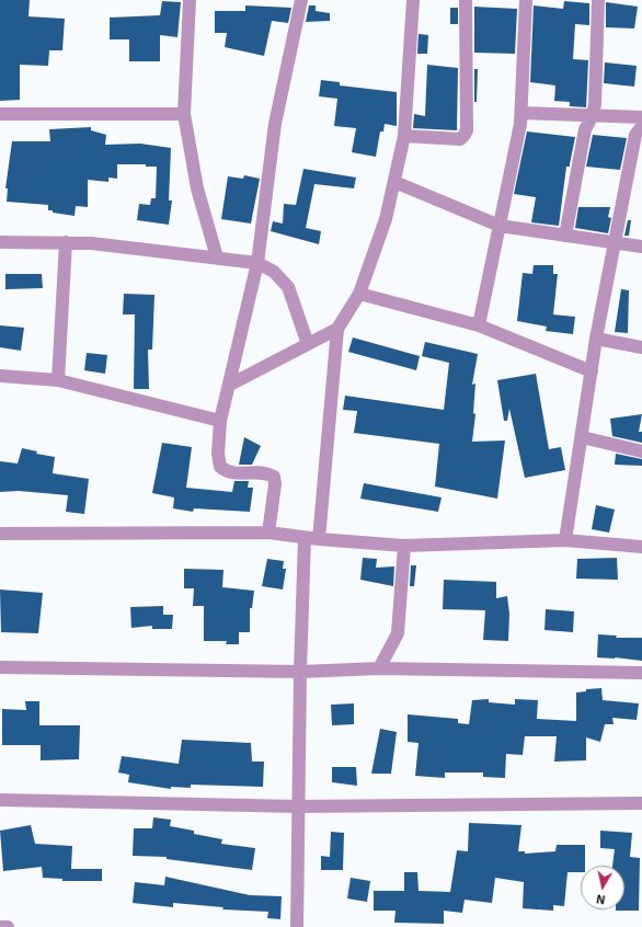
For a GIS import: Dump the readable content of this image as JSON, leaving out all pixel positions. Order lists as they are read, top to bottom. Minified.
{"north":"bottom"}
